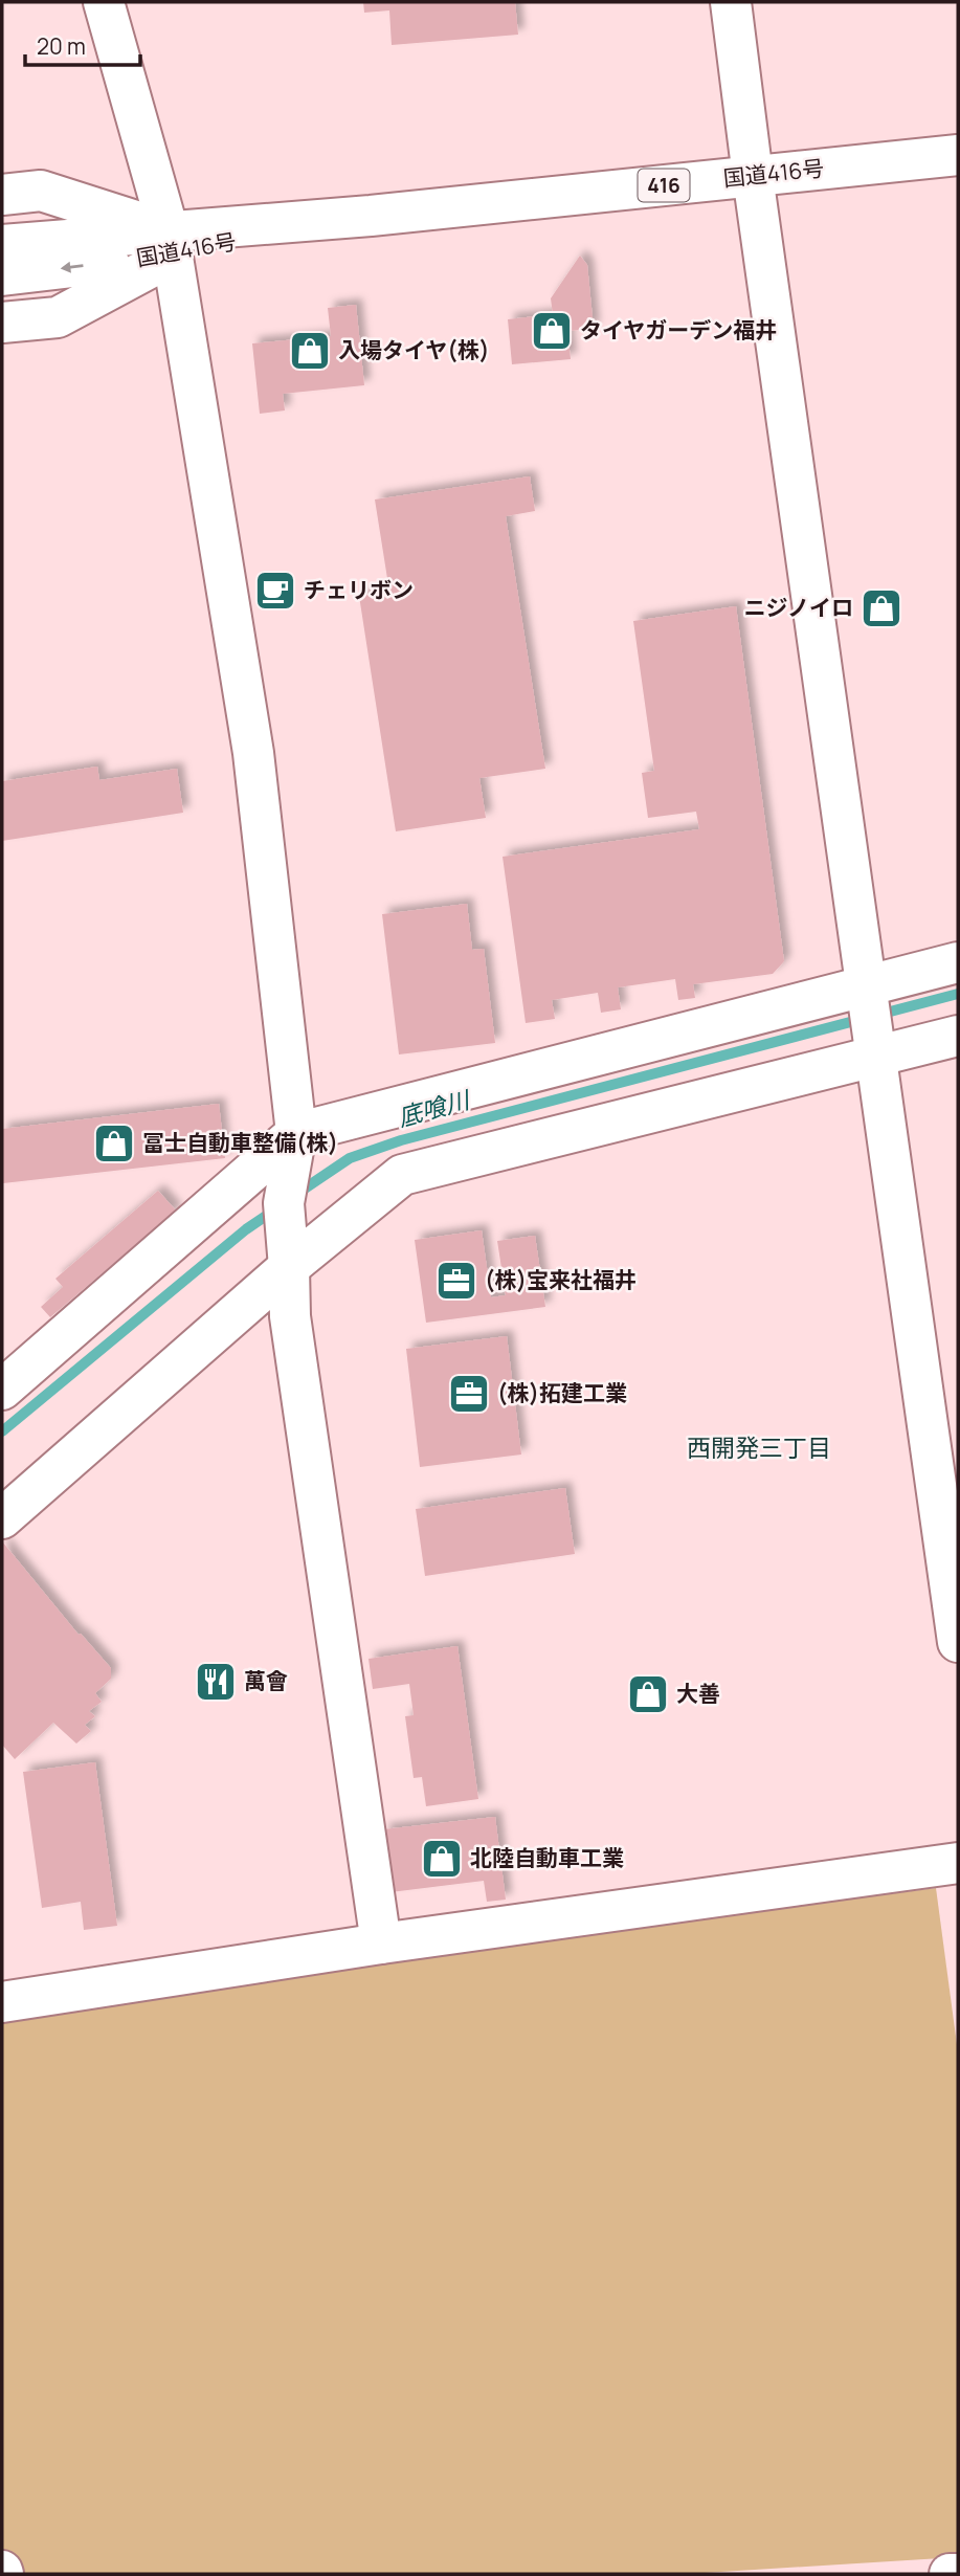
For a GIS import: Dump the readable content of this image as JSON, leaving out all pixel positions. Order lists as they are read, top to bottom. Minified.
{"streets":{"main road":["国道416号","416"]},"districts":["西開発三丁目"],"water":["底喰川"],"places":{"shop":["タイヤガーデン福井","入場タイヤ(株)","ニジノイロ","冨士自動車整備(株)","大善","北陸自動車工業"],"cafe":["チェリボン"],"office":["(株)宝来社福井","(株)拓建工業"],"restaurant":["萬會"]},"scale_bar":"20 m"}
